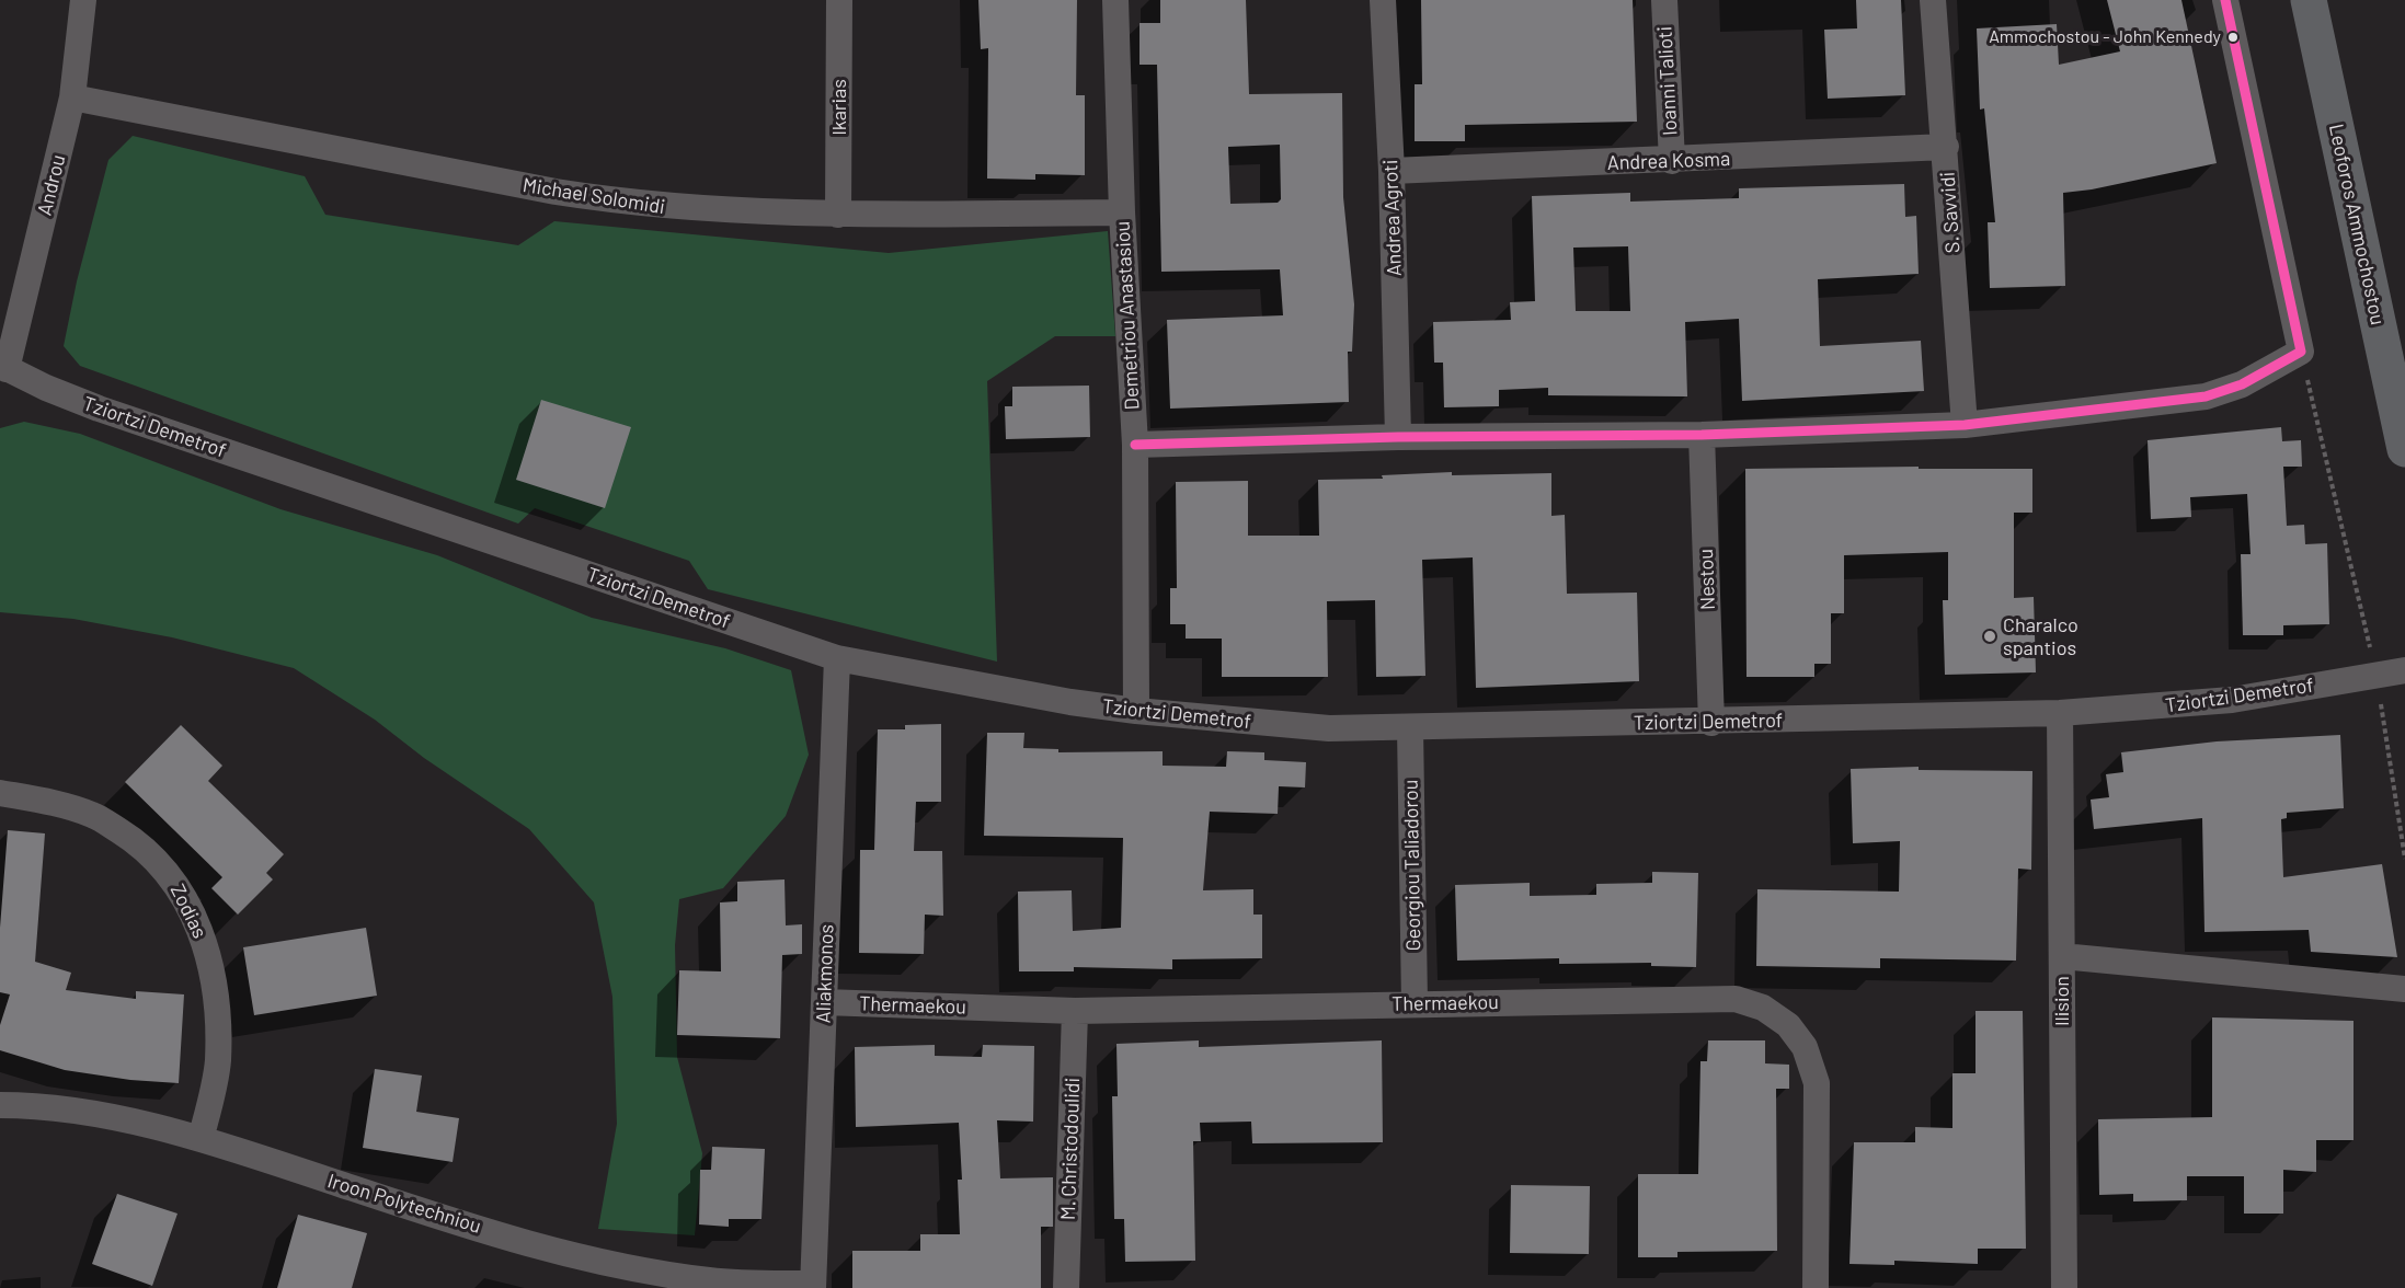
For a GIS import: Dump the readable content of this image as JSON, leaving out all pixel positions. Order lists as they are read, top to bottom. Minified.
{"streets":{"main road":["Leoforos Ammochostou"],"street":["Ioanni Talioti","Ikarias","Andrea Kosma","Androu","Michael Solomidi","S. Savvidi","Andrea Agroti","Demetriou Anastasiou","Tziortzi Demetrof","Nestou","Georgiou Taliadorou","Zodias","Aliakmonos","Ilision","Thermaekou","M. Christodoulidi","Iroon Polytechniou"]},"crossings":[["Ioanni Talioti","Andrea Kosma"],["Ikarias","Michael Solomidi"],["Andrea Kosma","S. Savvidi"],["Andrea Kosma","Andrea Agroti"],["Androu","Michael Solomidi"],["Androu","Tziortzi Demetrof"],["Michael Solomidi","Demetriou Anastasiou"],["Demetriou Anastasiou","Tziortzi Demetrof"],["Tziortzi Demetrof","Nestou"],["Tziortzi Demetrof","Georgiou Taliadorou"],["Tziortzi Demetrof","Aliakmonos"],["Tziortzi Demetrof","Ilision"],["Georgiou Taliadorou","Thermaekou"],["Zodias","Iroon Polytechniou"],["Aliakmonos","Thermaekou"],["Aliakmonos","Iroon Polytechniou"],["Thermaekou","M. Christodoulidi"]],"places":["Ammochostou - John Kennedy","Charalco spantios"]}
